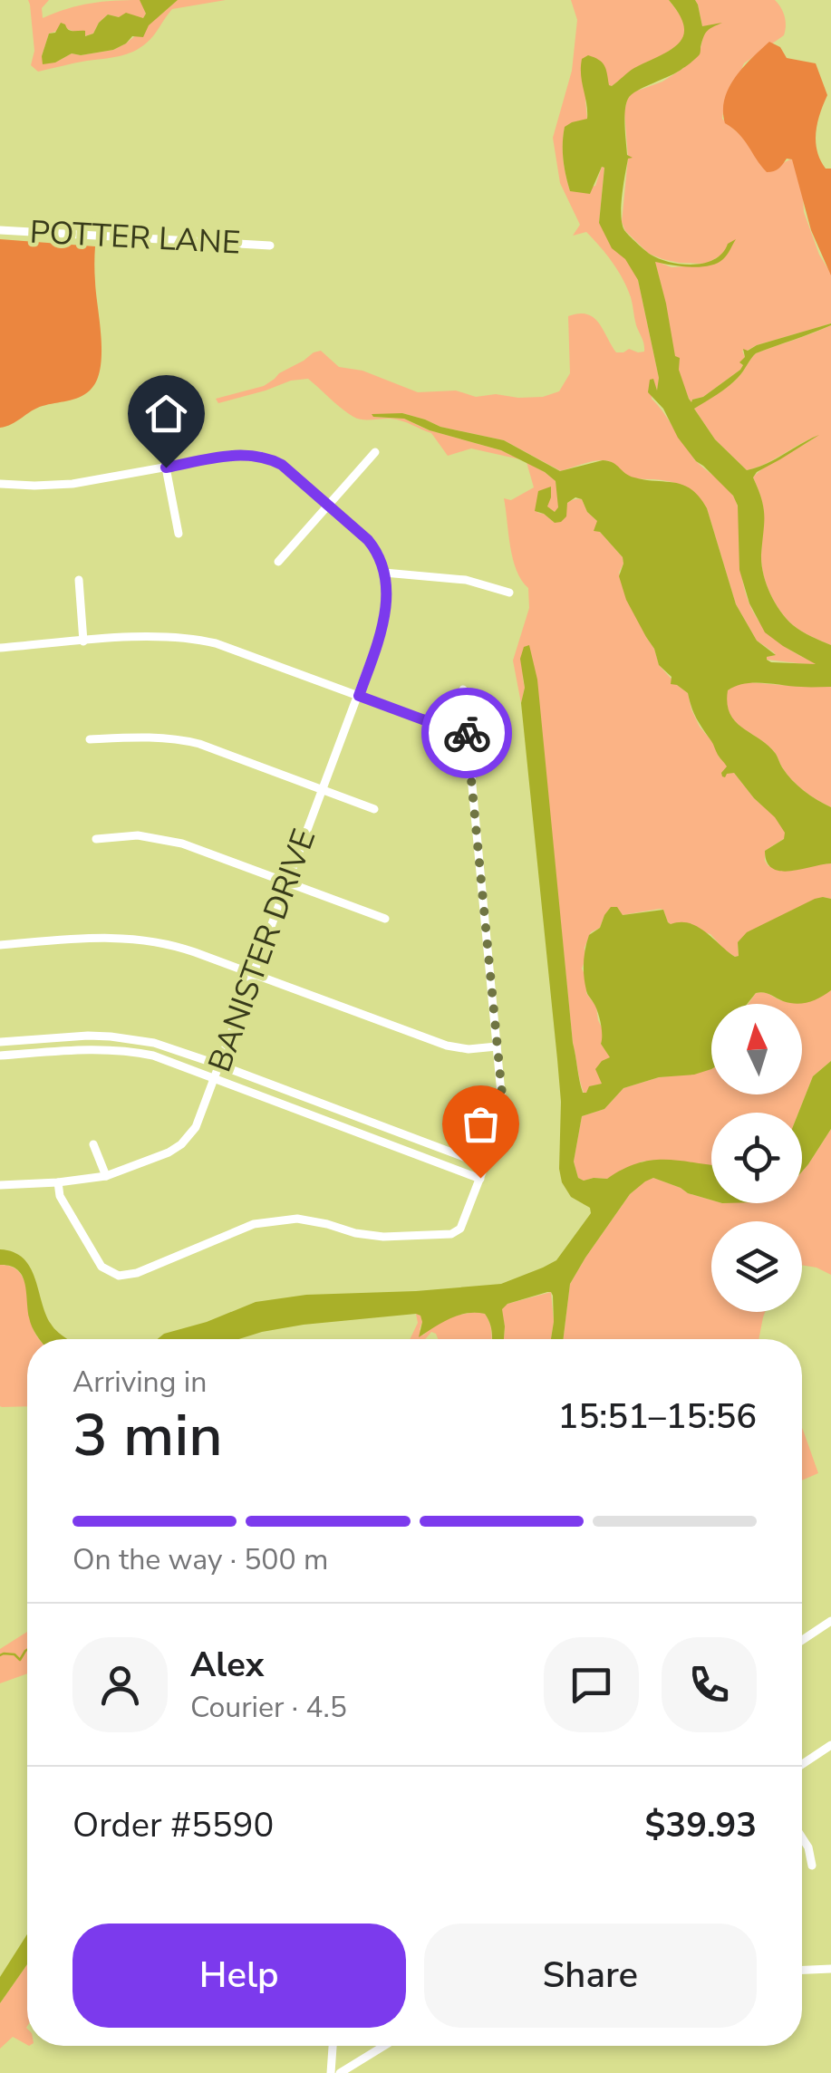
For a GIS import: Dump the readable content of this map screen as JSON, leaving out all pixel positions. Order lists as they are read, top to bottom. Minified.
{"streets":{"street":["POTTER LANE","BANISTER DRIVE"]},"north":"top","page":{"heading":["3 min","Arriving in","15:51–15:56"],"panel":["Alex","Courier · 4.5","Order #5590","$39.93"],"bar":"On the way · 500 m","buttons":["Help","Share"]}}
